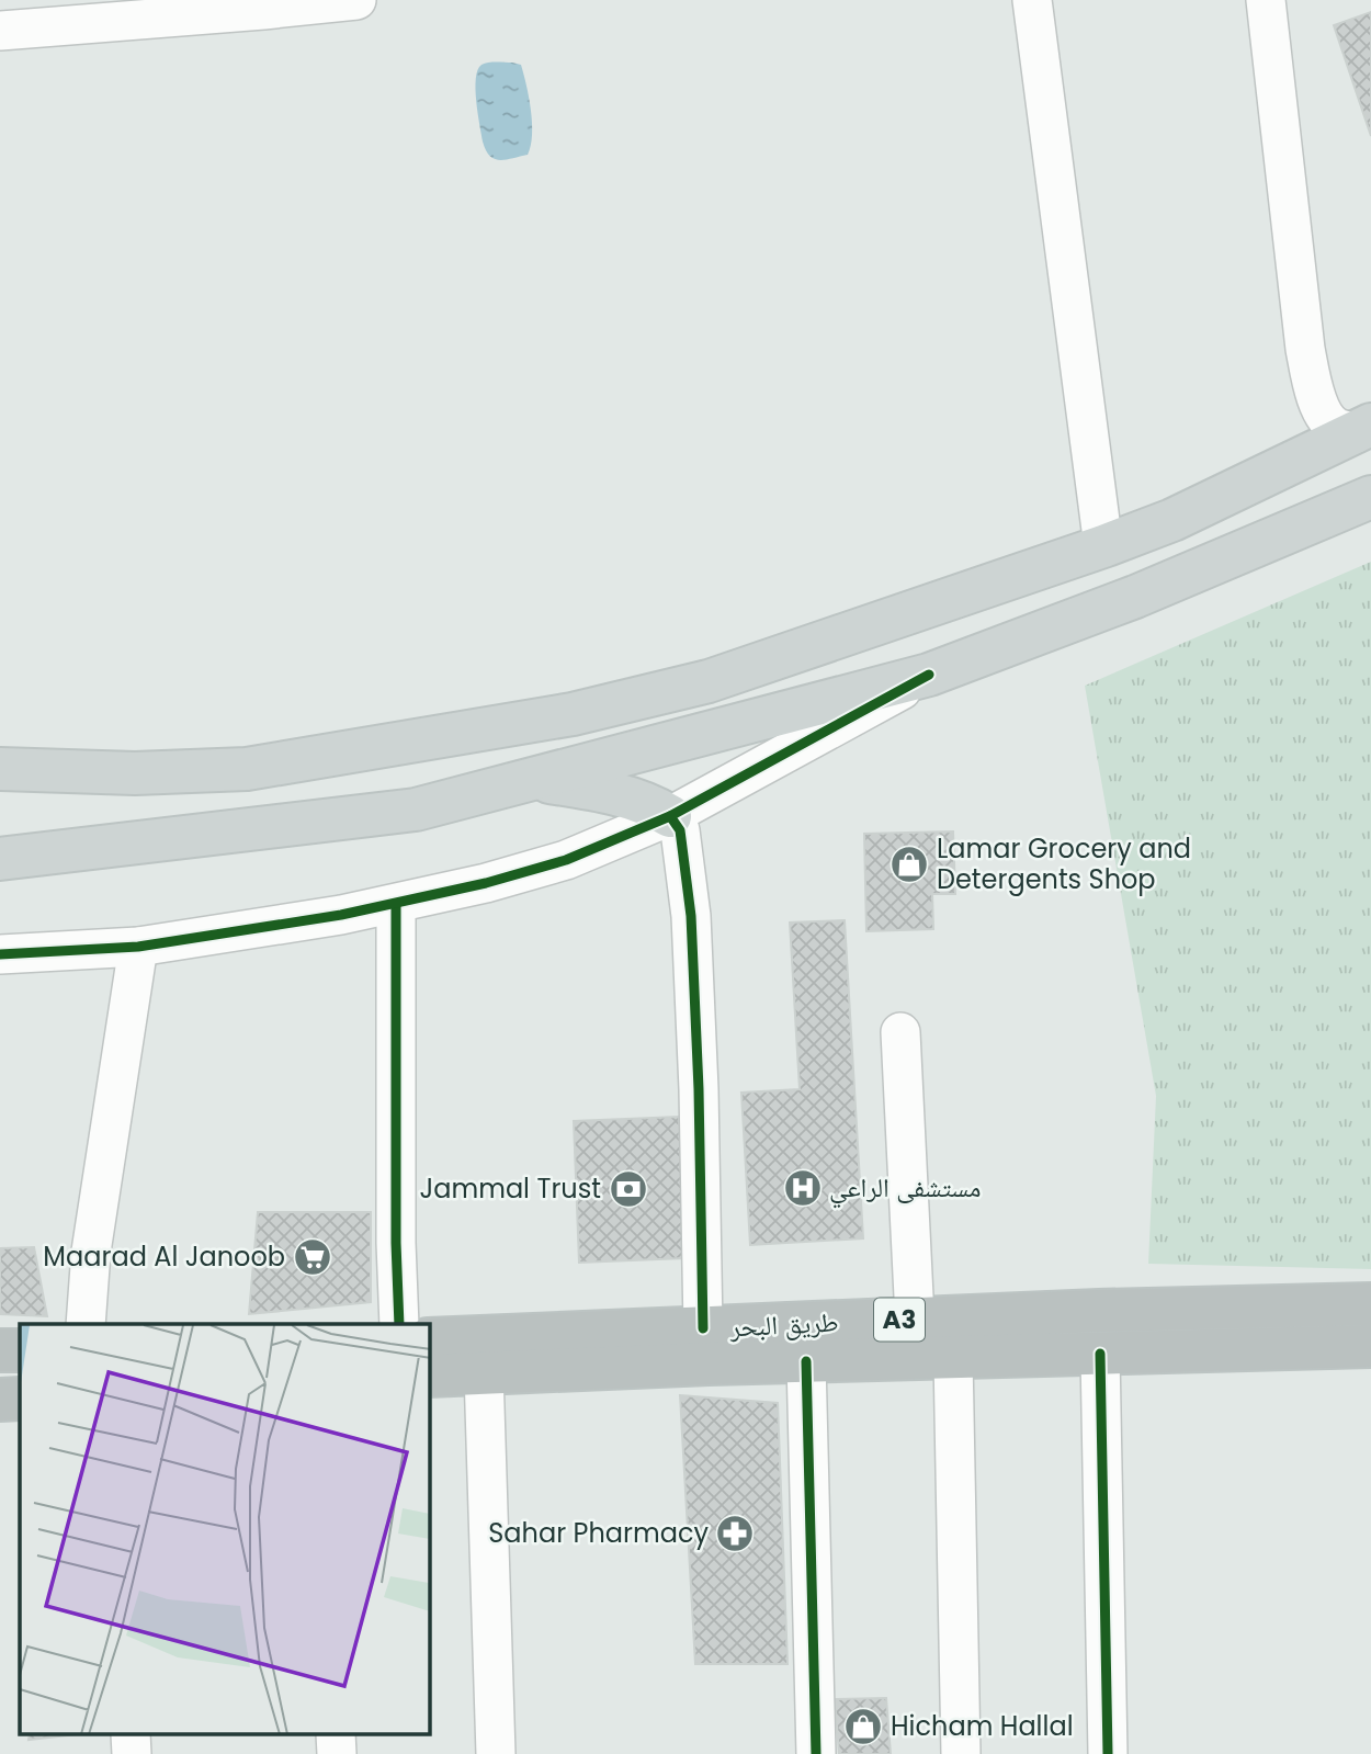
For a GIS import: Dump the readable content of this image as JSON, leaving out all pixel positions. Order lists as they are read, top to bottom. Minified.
{"streets":{"highway":["A3","طريق البحر"]},"places":{"shop":["Lamar Grocery and Detergents Shop","Hicham Hallal"],"hospital":["مستشفى الراعي"],"bank":["Jammal Trust"],"supermarket":["Maarad Al Janoob"],"pharmacy":["Sahar Pharmacy"]}}
